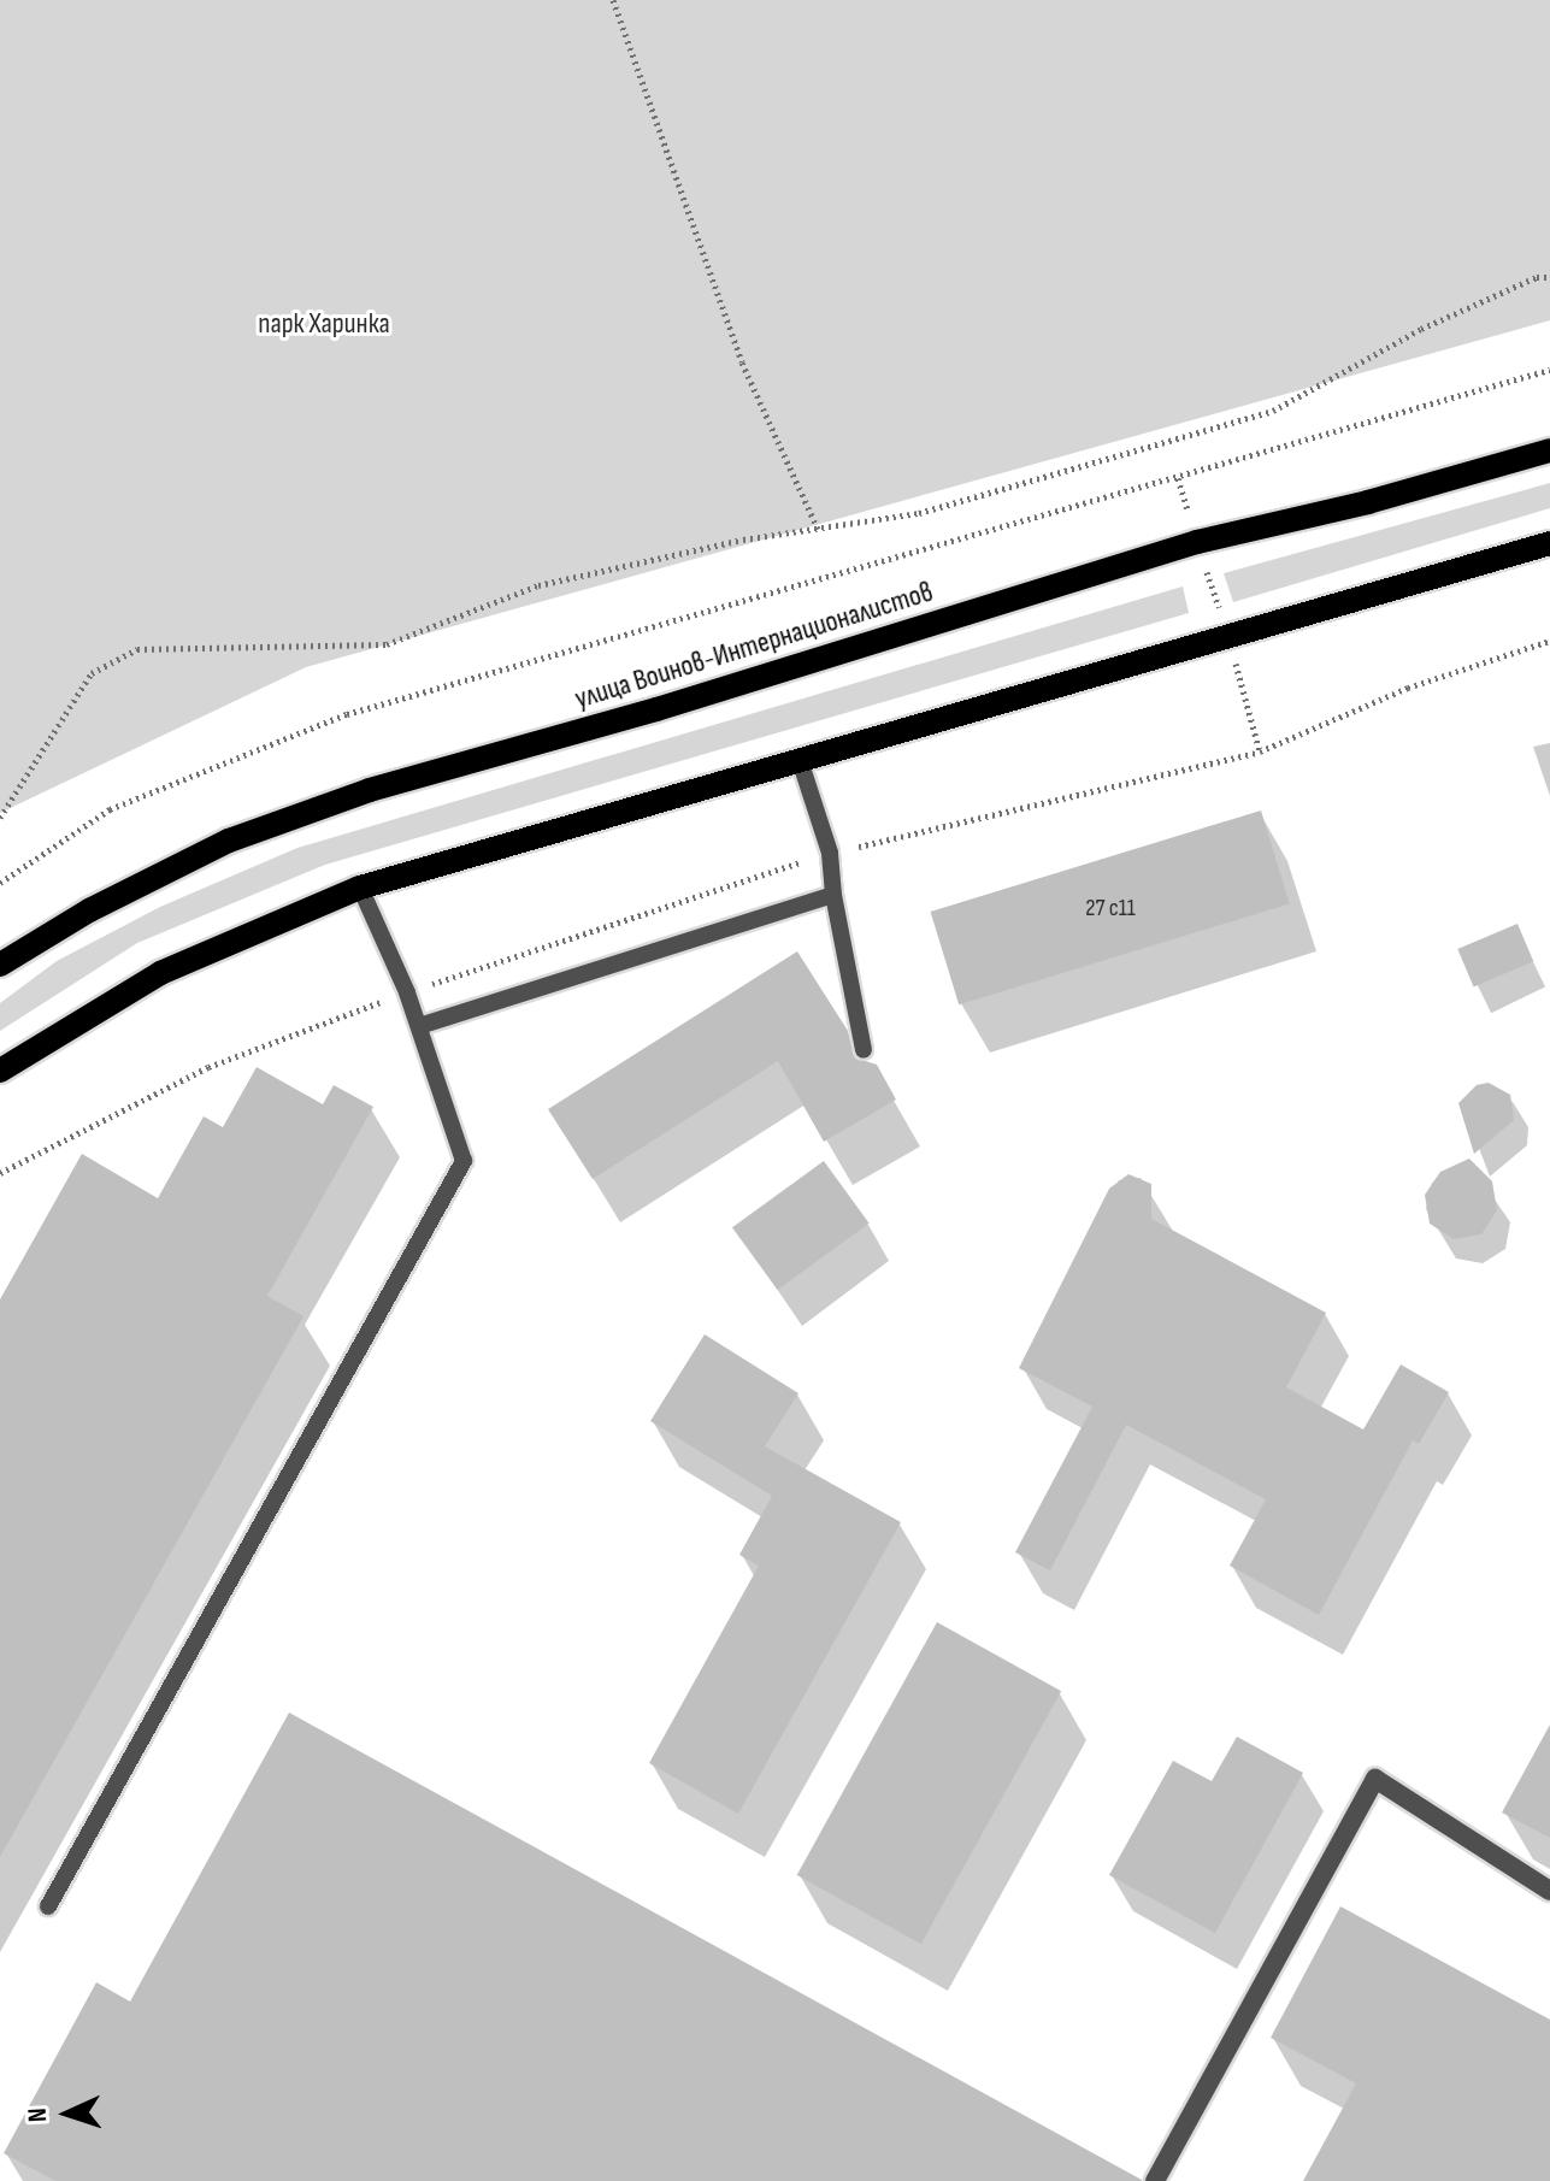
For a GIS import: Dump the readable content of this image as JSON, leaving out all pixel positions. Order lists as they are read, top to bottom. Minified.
{"streets":{"main road":["улица Воинов-Интернационалистов"]},"parks":["парк Харинка"],"house_numbers":["27 с11"],"north":"left"}
